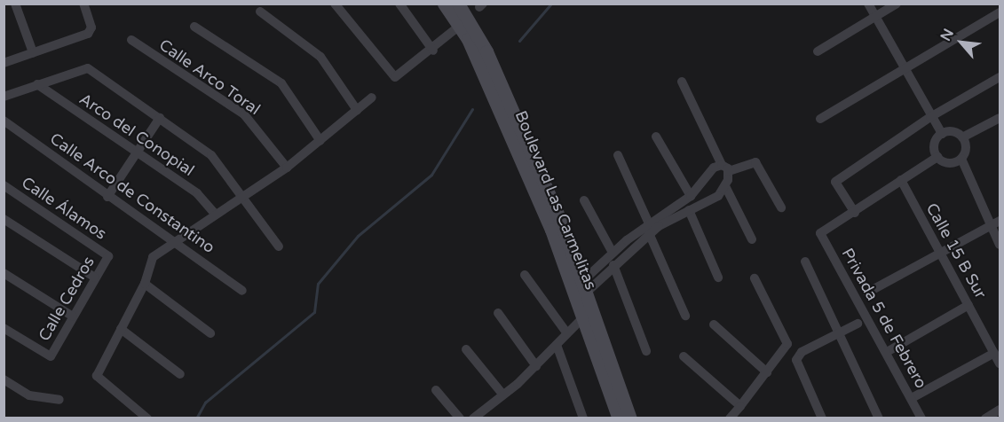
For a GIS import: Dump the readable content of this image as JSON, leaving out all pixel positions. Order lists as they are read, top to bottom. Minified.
{"streets":{"main road":["Boulevard Las Carmelitas"],"street":["Calle Arco Toral","Arco del Conopial","Calle Arco de Constantino","Calle Álamos","Calle 15 B Sur","Calle Cedros","Privada 5 de Febrero"]},"crossings":[["Calle Álamos","Calle Cedros"]],"north":"top left"}
